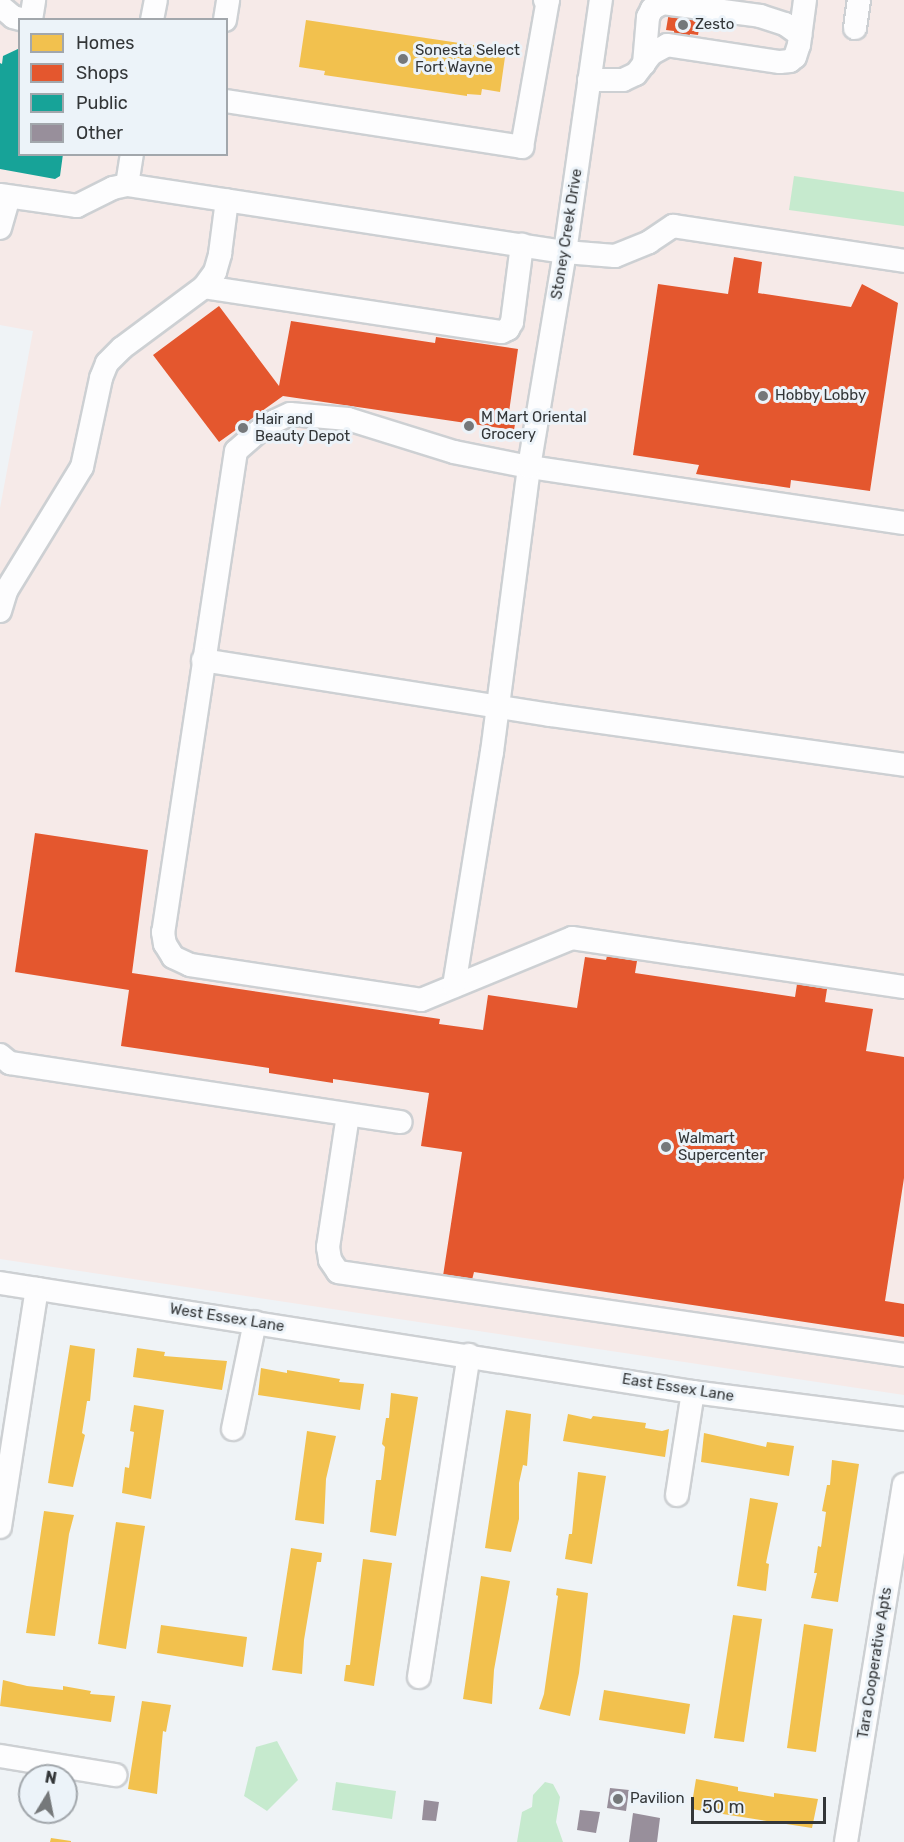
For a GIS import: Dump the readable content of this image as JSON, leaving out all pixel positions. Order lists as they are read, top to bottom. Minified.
{"streets":{"street":["Stoney Creek Drive","West Essex Lane","East Essex Lane","Tara Cooperative Apts"]},"crossings":[["West Essex Lane","East Essex Lane"]],"places":["Zesto","Sonesta Select Fort Wayne","Hobby Lobby","M Mart Oriental Grocery","Hair and Beauty Depot","Walmart Supercenter","Pavilion"],"legend":["Homes","Shops","Public","Other"],"scale_bar":"50 m","north":"top"}
